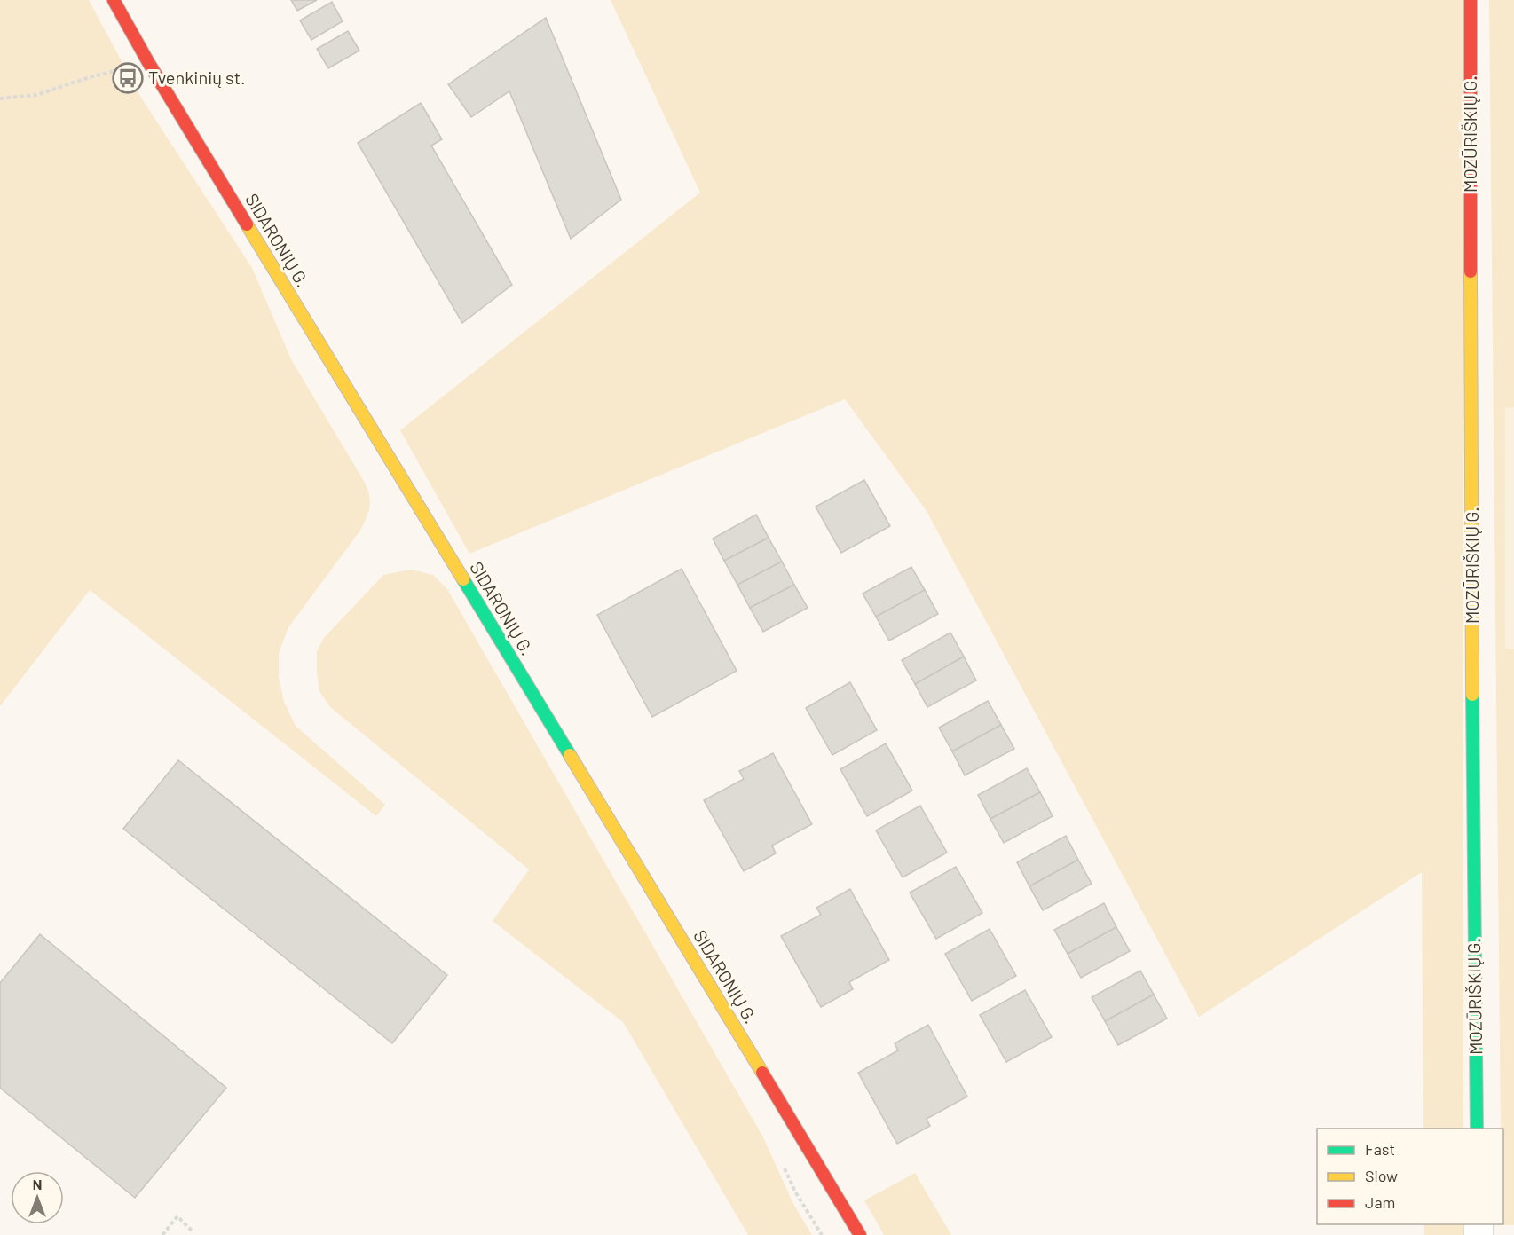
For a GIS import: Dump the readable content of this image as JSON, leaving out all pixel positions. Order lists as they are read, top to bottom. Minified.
{"streets":{"main road":["MOZŪRIŠKIŲ G.","SIDARONIŲ G."]},"places":{"bus stop":["Tvenkinių st."]},"legend":["Fast","Slow","Jam"],"north":"top"}
